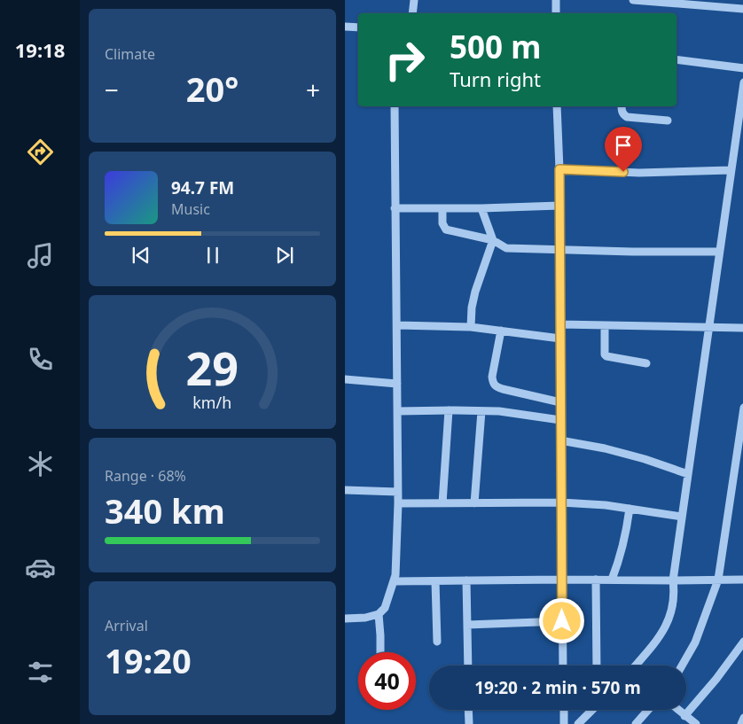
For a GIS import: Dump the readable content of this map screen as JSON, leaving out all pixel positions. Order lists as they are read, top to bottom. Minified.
{"page":{"tabs":"19:18","tile":["Climate",["Range · 68%","340 km"],["Arrival","19:20"]],"turn":["500 m","Turn right"],"heat":["−","20°","+"],"song":["94.7 FM","Music"],"limit":"40","trip":"19:20 · 2 min · 570 m","gauge":["29","km/h"]}}
